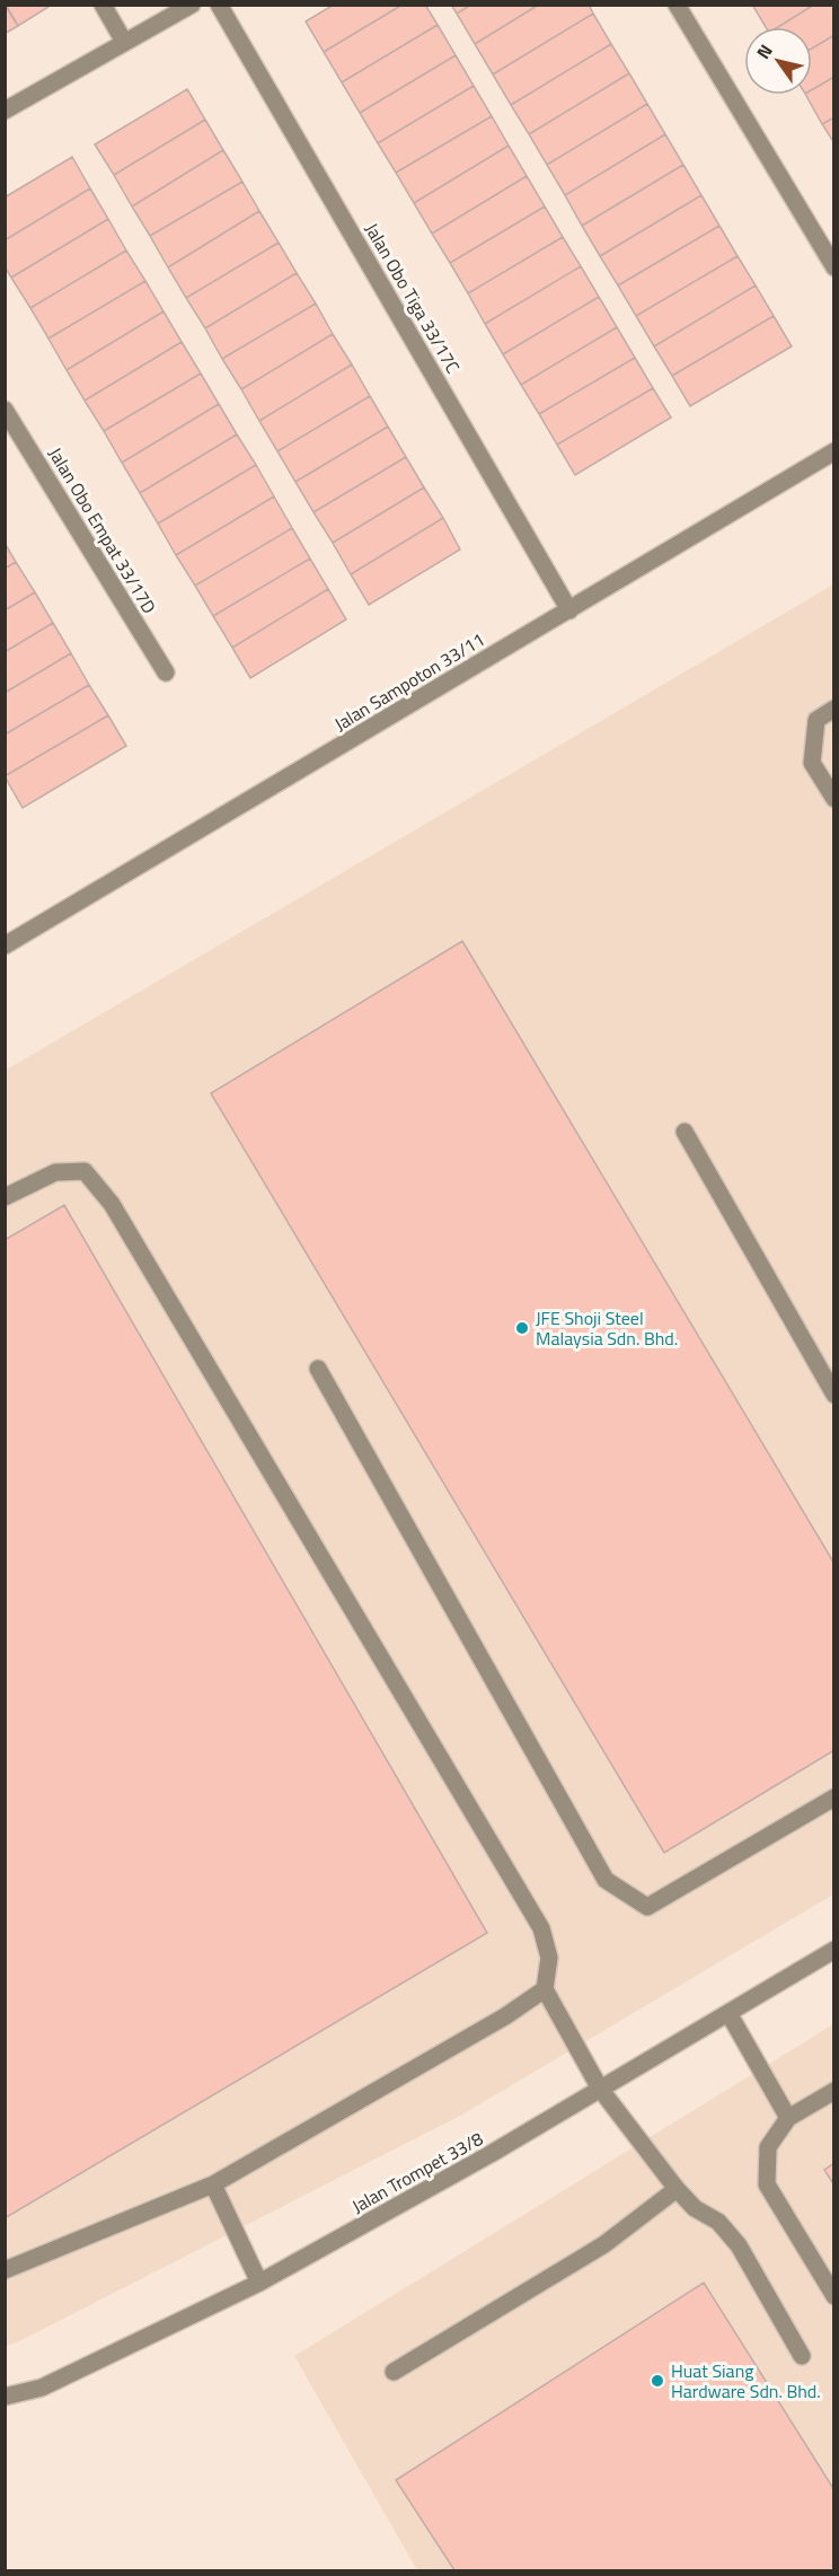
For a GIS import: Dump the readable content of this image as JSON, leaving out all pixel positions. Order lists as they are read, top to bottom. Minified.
{"streets":{"street":["Jalan Obo Tiga 33/17C","Jalan Obo Empat 33/17D","Jalan Sampoton 33/11","Jalan Trompet 33/8"]},"crossings":[["Jalan Obo Tiga 33/17C","Jalan Sampoton 33/11"]],"places":["JFE Shoji Steel Malaysia Sdn. Bhd.","Huat Siang Hardware Sdn. Bhd."],"north":"top left"}
